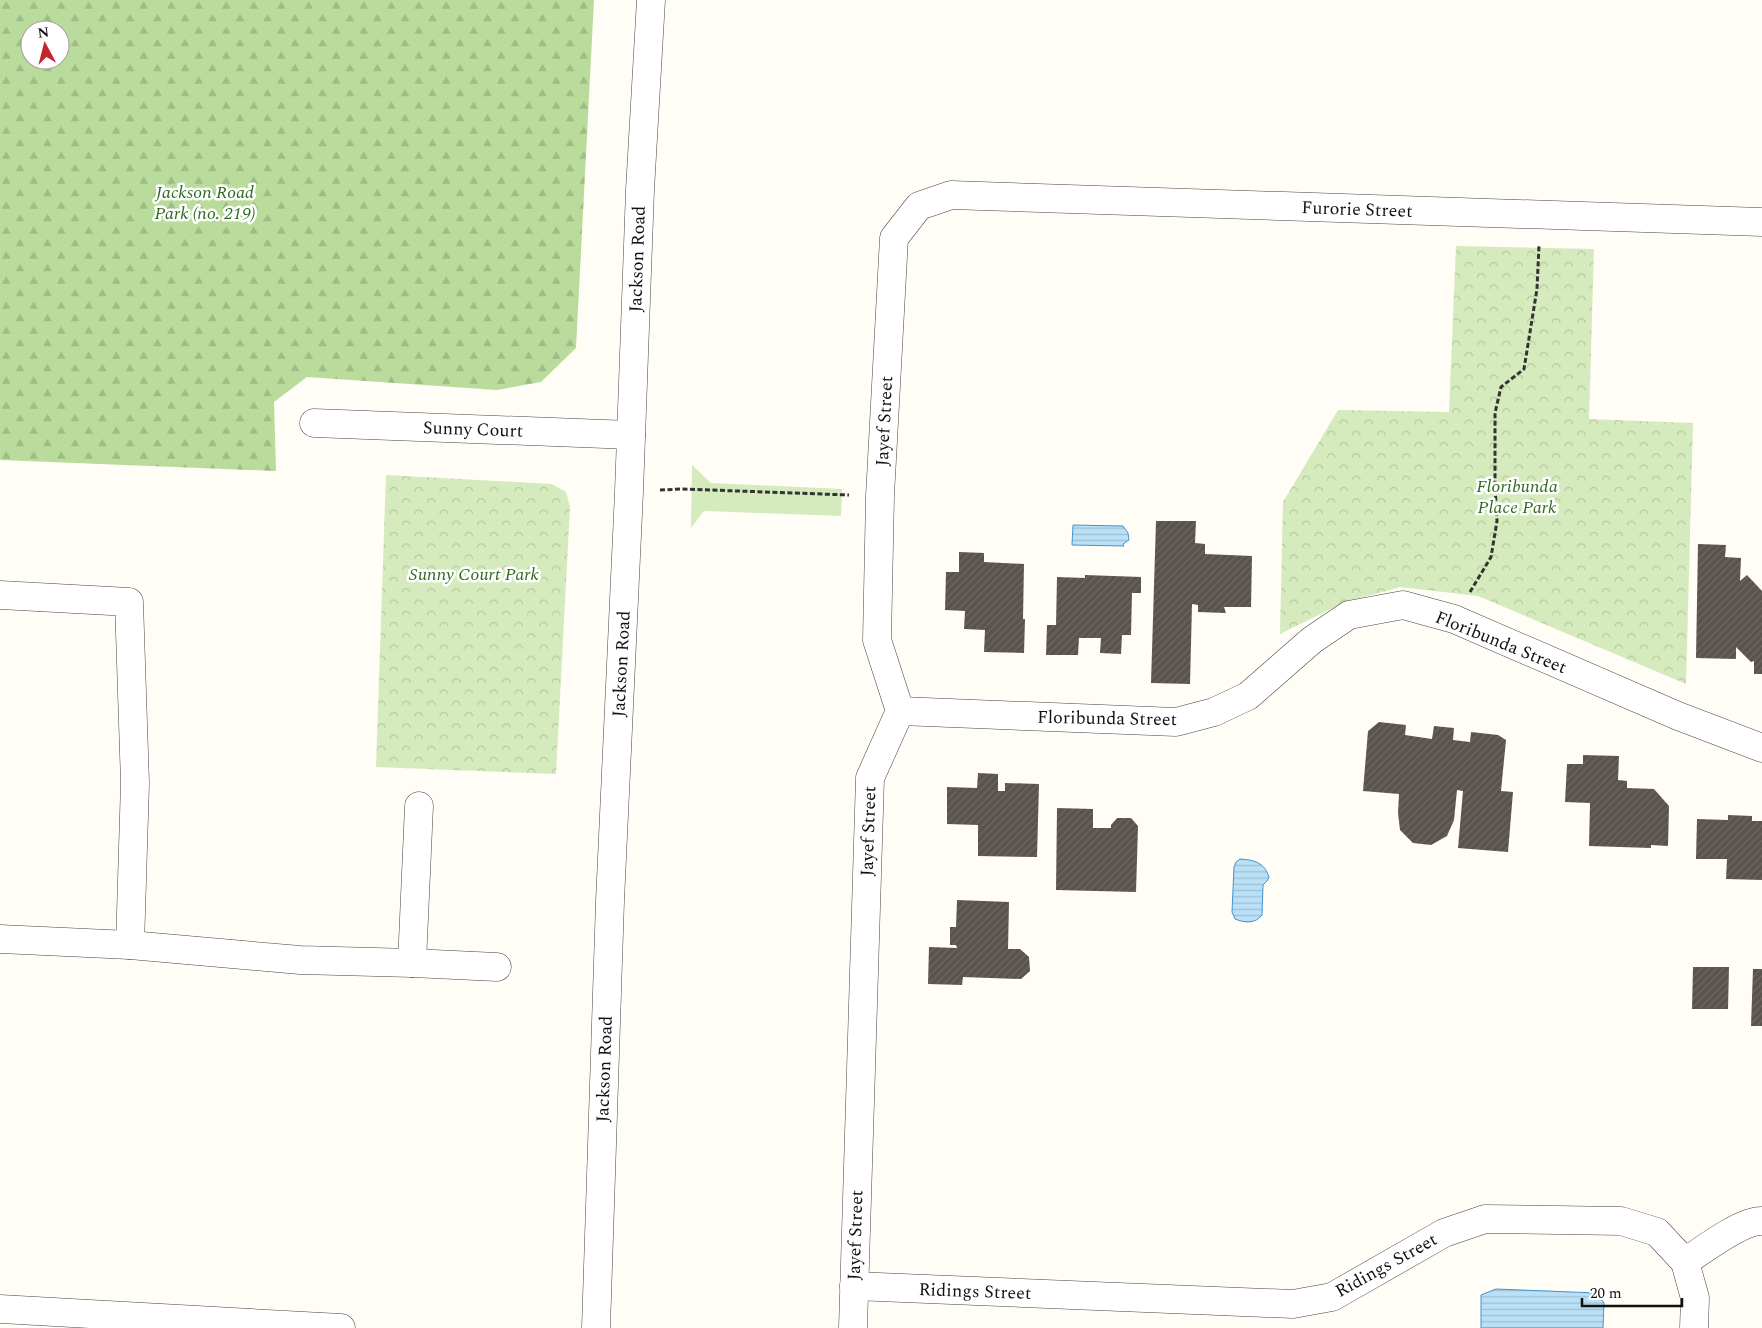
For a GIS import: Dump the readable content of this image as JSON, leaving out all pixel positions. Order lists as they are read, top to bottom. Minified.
{"streets":{"street":["Furorie Street","Jackson Road","Jayef Street","Sunny Court","Floribunda Street","Ridings Street"]},"crossings":[["Furorie Street","Jayef Street"],["Jackson Road","Sunny Court"],["Jayef Street","Floribunda Street"],["Jayef Street","Ridings Street"]],"parks":["Jackson Road Park (no. 219)","Floribunda Place Park","Sunny Court Park"],"scale_bar":"20 m","north":"top"}
